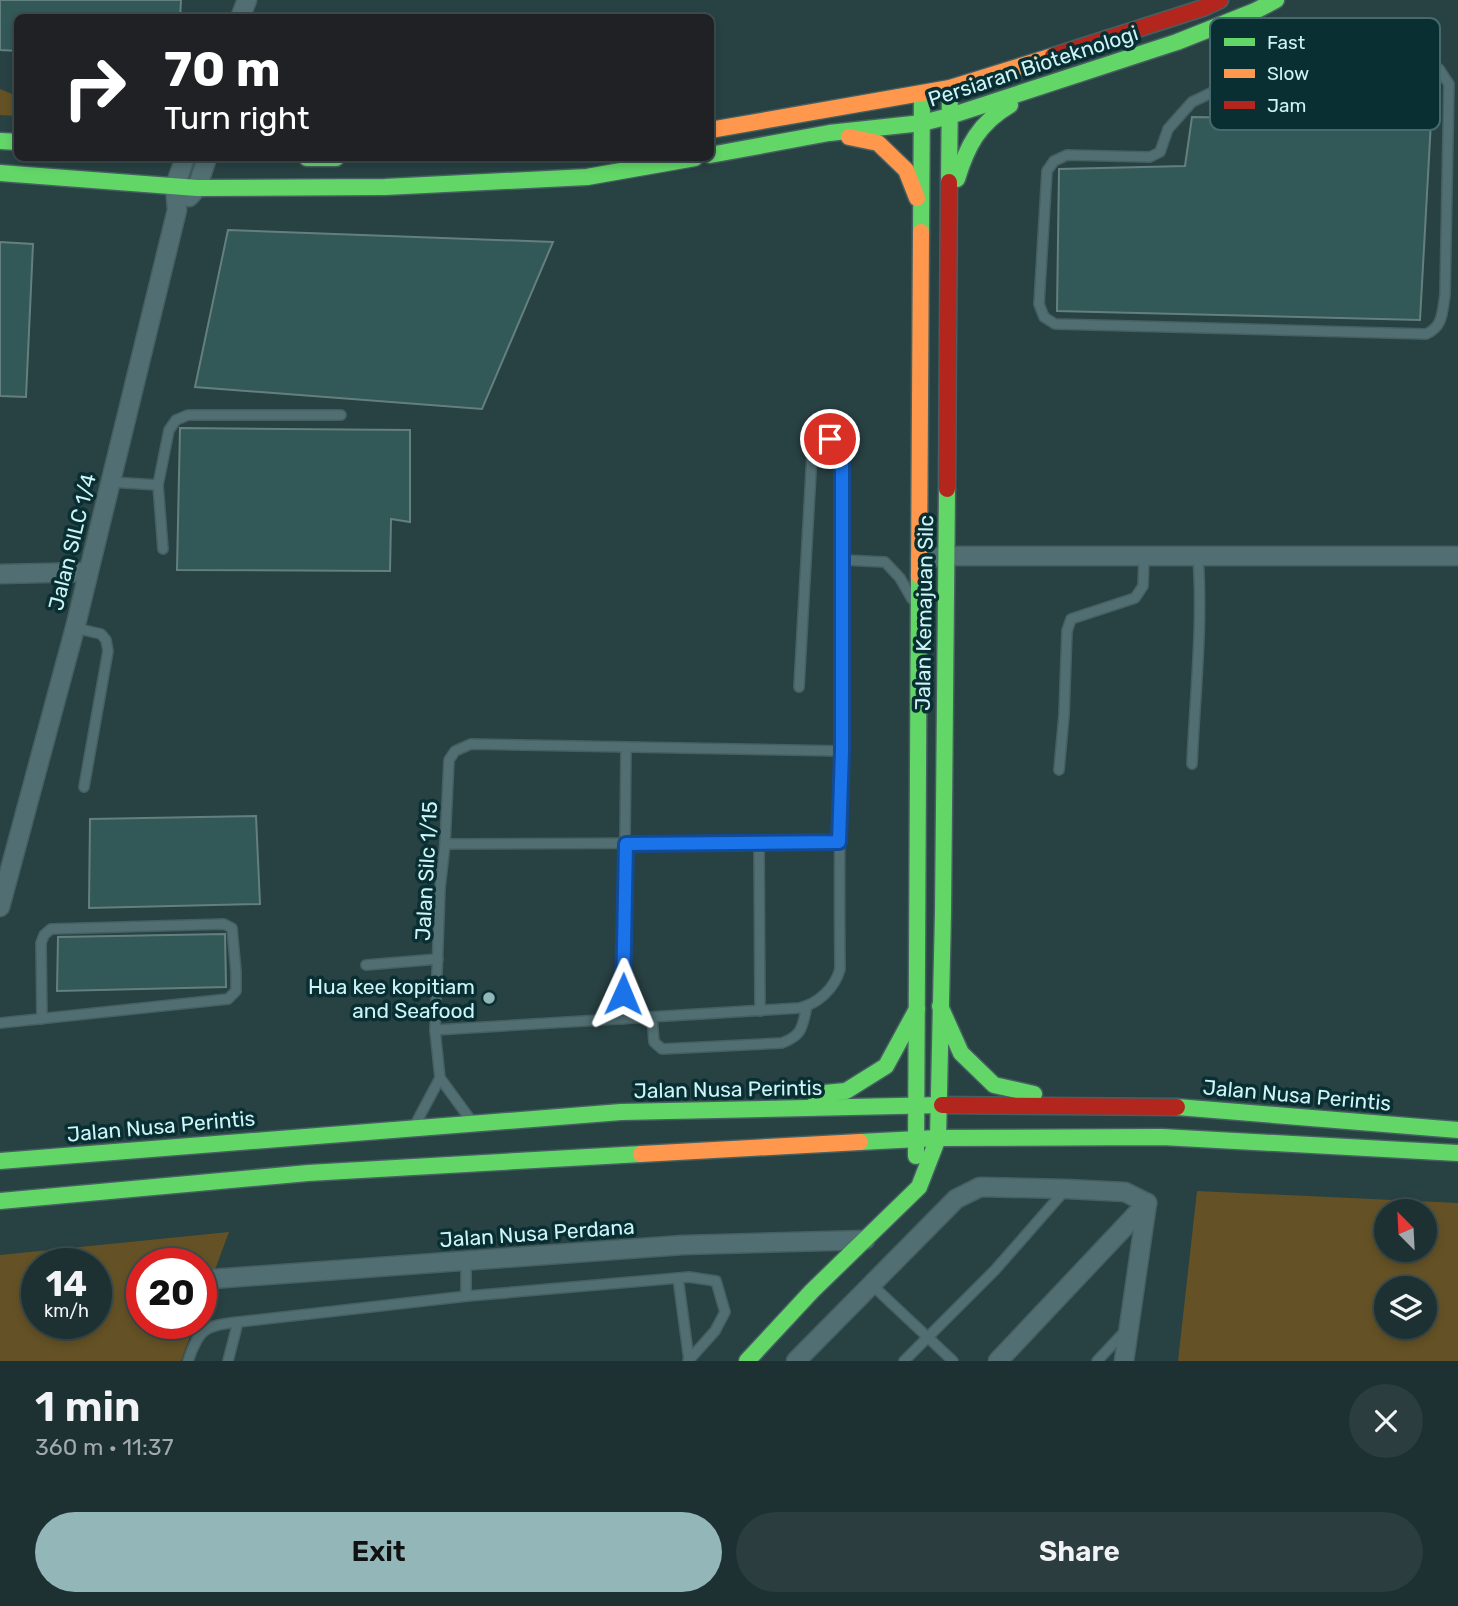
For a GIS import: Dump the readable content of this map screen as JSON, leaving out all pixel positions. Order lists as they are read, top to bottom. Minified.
{"streets":{"street":["Persiaran Bioteknologi","Jalan SILC 1/4","Jalan Kemajuan Silc","Jalan Nusa Perintis","Jalan Nusa Perdana"],"lane":["Jalan Silc 1/15"]},"crossings":[["Persiaran Bioteknologi","Jalan Kemajuan Silc"],["Jalan Kemajuan Silc","Jalan Nusa Perintis"]],"places":["Hua kee kopitiam and Seafood"],"legend":["Fast","Slow","Jam"],"north":"top left","page":{"turn":["70 m","Turn right"],"speed":"14 km/h","limit":"20","heading":["1 min","360 m · 11:37"],"buttons":["Exit","Share"]}}
